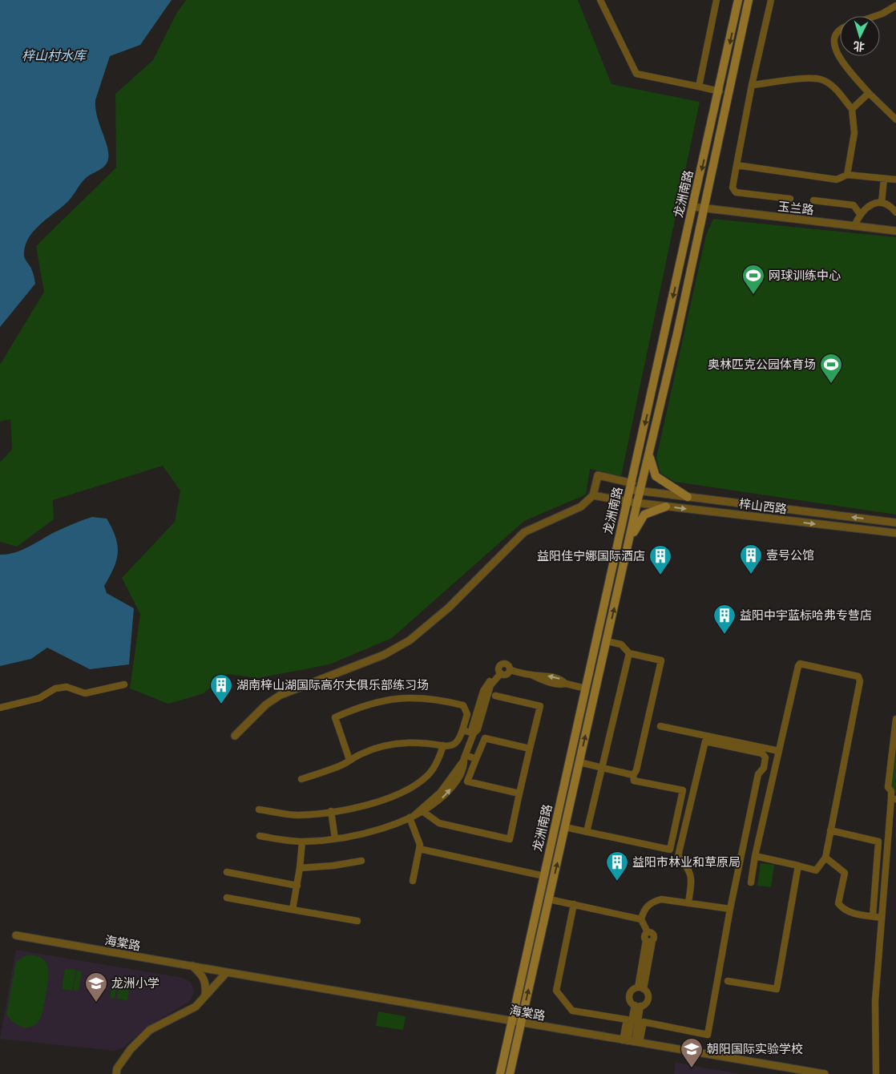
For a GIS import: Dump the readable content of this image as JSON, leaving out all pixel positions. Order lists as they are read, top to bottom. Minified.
{"streets":{"main road":["龙洲南路"],"street":["玉兰路","梓山西路","海棠路"]},"crossings":[["龙洲南路","玉兰路"],["龙洲南路","梓山西路"],["龙洲南路","海棠路"]],"water":["梓山村水库"],"places":{"sports":["网球训练中心","奥林匹克公园体育场"],"building":["壹号公馆","益阳佳宁娜国际酒店","益阳中宇蓝标哈弗专营店","湖南梓山湖国际高尔夫俱乐部练习场","益阳市林业和草原局"],"school or university":["龙洲小学","朝阳国际实验学校"]},"north":"bottom"}
